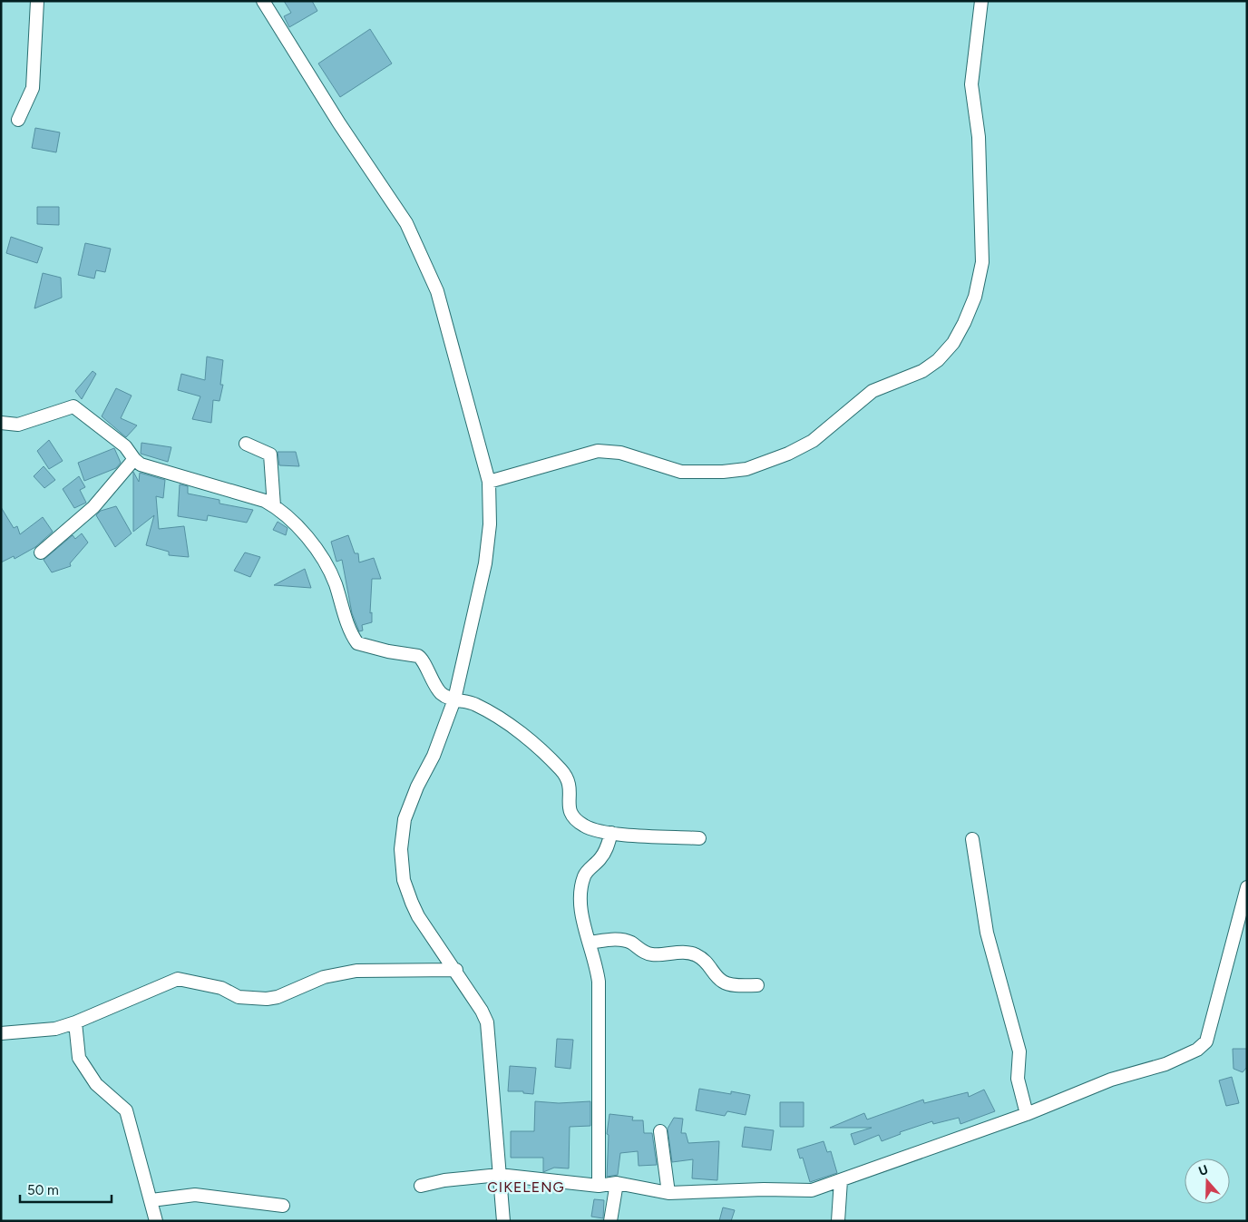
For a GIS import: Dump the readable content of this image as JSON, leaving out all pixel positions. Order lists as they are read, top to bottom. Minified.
{"districts":["CIKELENG"],"scale_bar":"50 m","north":"top"}
